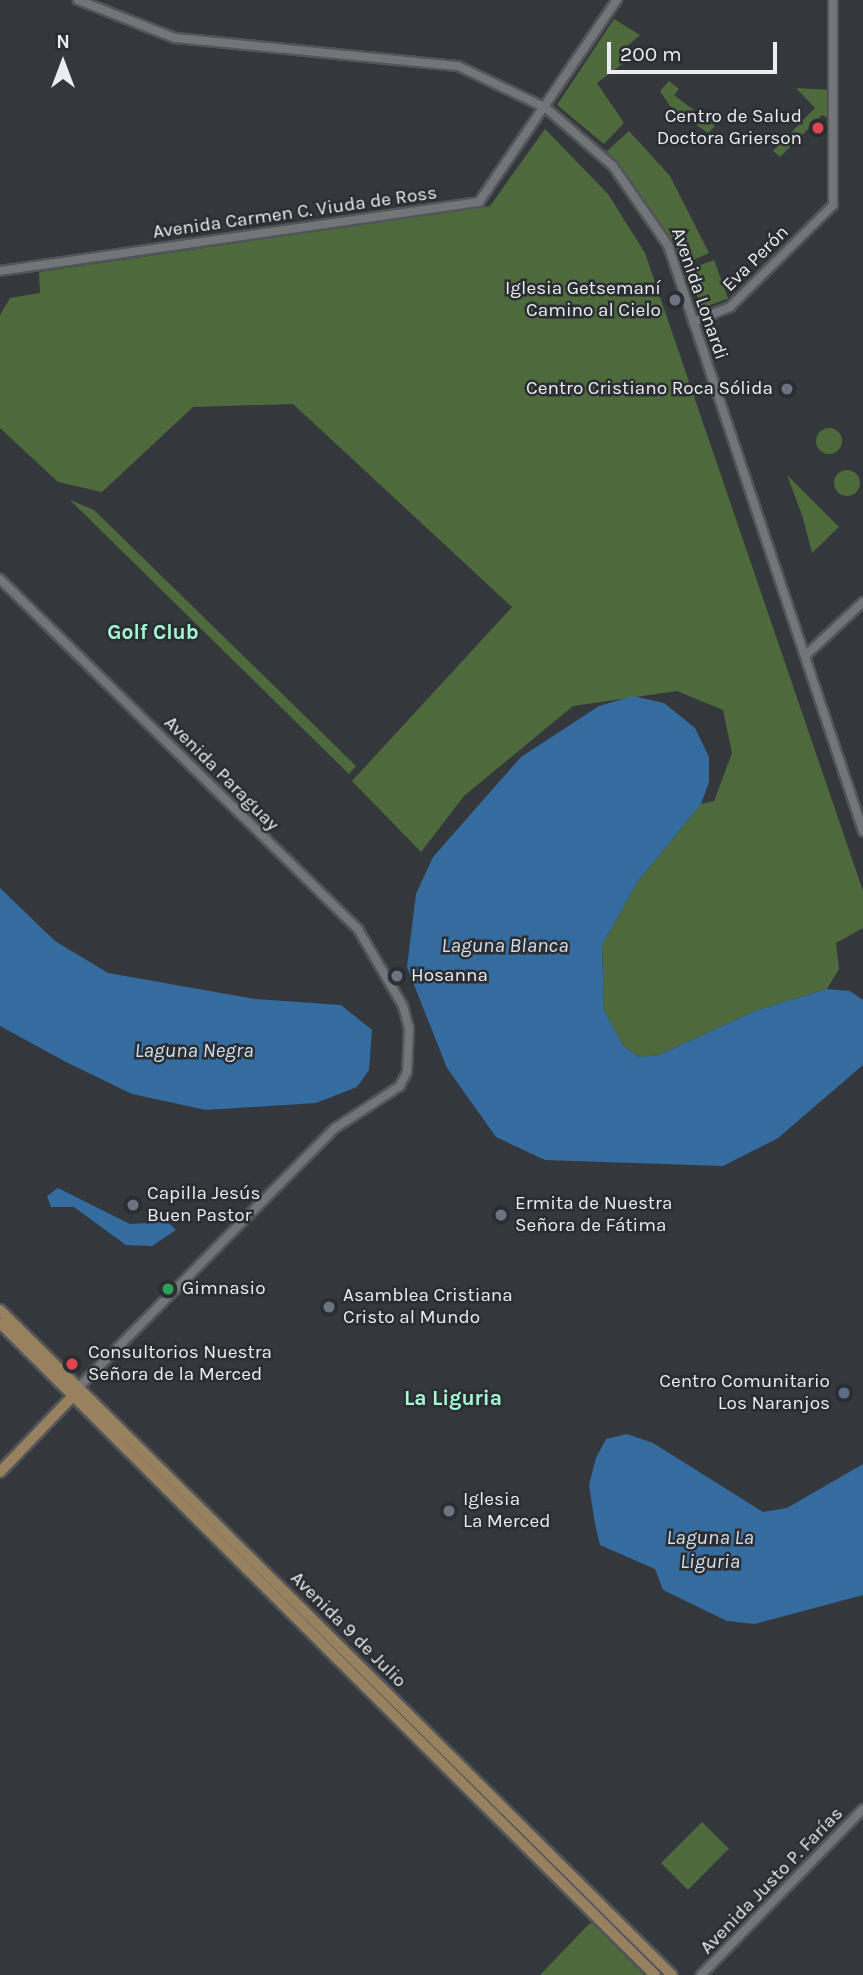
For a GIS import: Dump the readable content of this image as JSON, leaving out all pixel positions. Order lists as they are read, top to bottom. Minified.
{"streets":{"main road":["Avenida 9 de Julio"],"street":["Avenida Carmen C. Viuda de Ross","Eva Perón","Avenida Lonardi","Avenida Paraguay","Avenida Justo P. Farías"]},"crossings":[["Avenida Carmen C. Viuda de Ross","Avenida Lonardi"],["Eva Perón","Avenida Lonardi"],["Avenida Paraguay","Avenida 9 de Julio"]],"districts":["Golf Club","La Liguria"],"water":["Laguna Blanca","Laguna Negra","Laguna La Liguria"],"places":["Centro de Salud Doctora Grierson","Iglesia Getsemaní Camino al Cielo","Centro Cristiano Roca Sólida","Hosanna","Capilla Jesús Buen Pastor","Ermita de Nuestra Señora de Fátima","Gimnasio","Asamblea Cristiana Cristo al Mundo","Consultorios Nuestra Señora de la Merced","Centro Comunitario Los Naranjos","Iglesia La Merced"],"scale_bar":"200 m","north":"top"}
